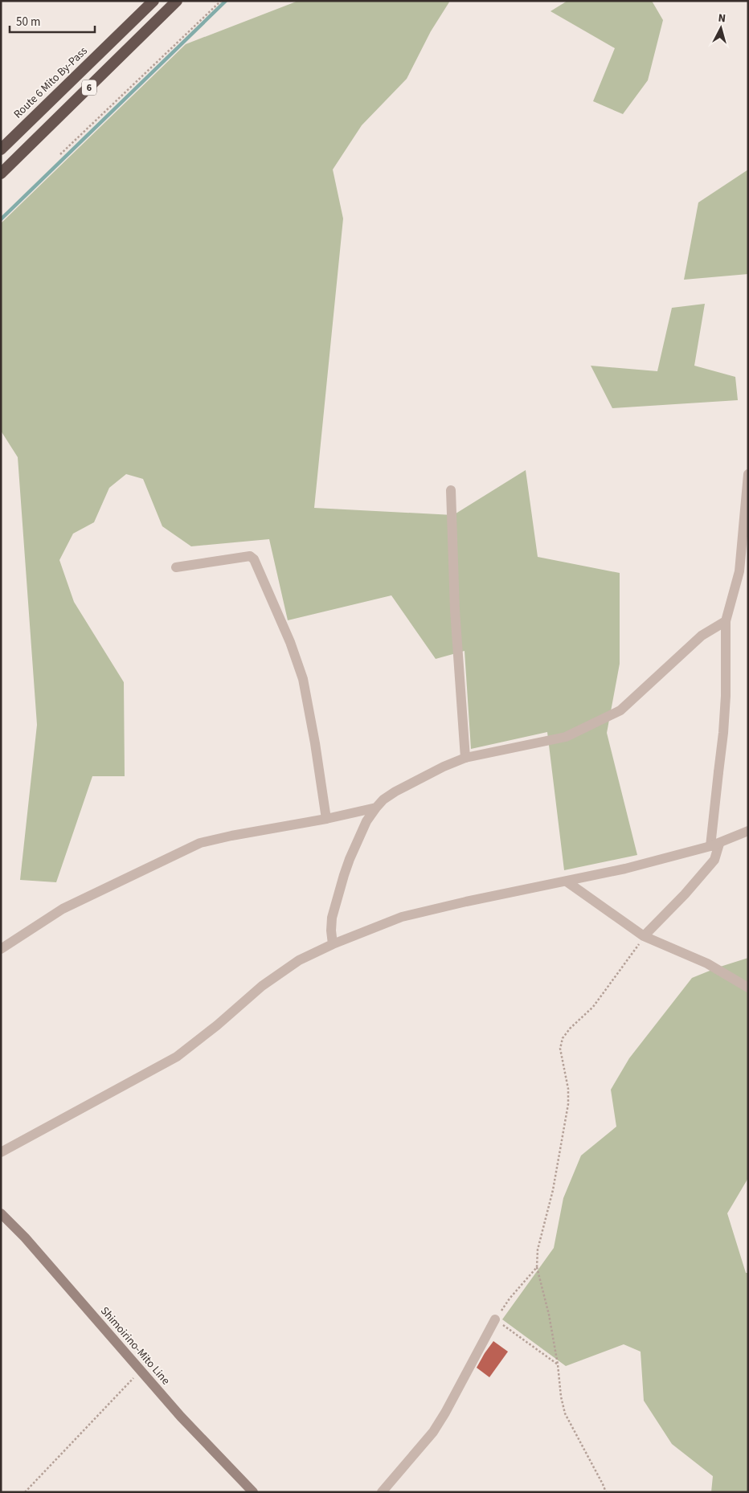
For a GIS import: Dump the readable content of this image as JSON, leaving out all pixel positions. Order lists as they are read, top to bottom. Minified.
{"streets":{"highway":["Route 6 Mito By-Pass","6"],"main road":["Shimoirino-Mito Line"]},"scale_bar":"50 m","north":"top"}
